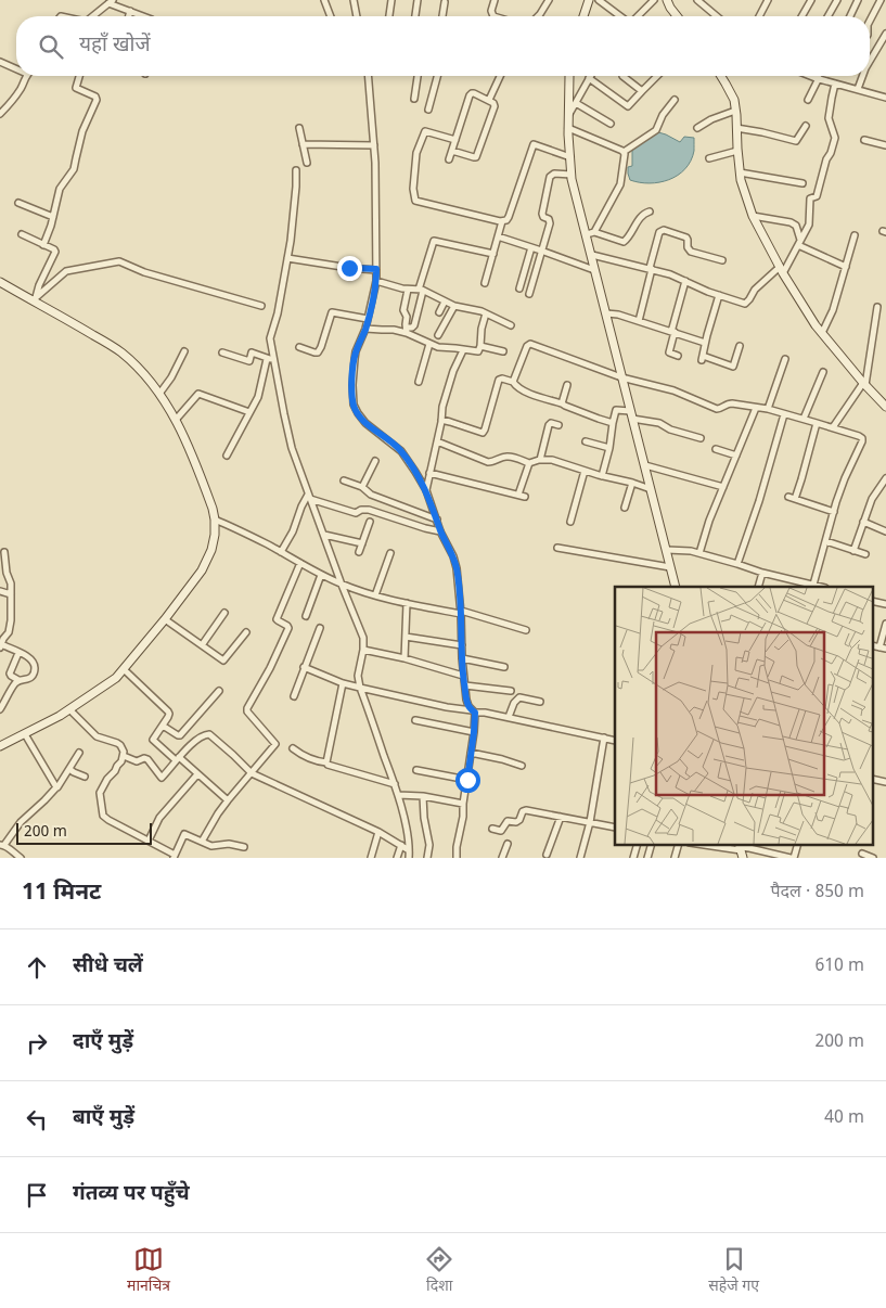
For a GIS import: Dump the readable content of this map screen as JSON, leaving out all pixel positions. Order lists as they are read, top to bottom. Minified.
{"scale_bar":"200 m","page":{"search":"यहाँ खोजें","scale":"200 m","heading":["11 मिनट","पैदल · 850 m"],"list":[["सीधे चलें","610 m"],["दाएँ मुड़ें","200 m"],["बाएँ मुड़ें","40 m"],"गंतव्य पर पहुँचे"],"nav":["मानचित्र","दिशा","सहेजे गए"]}}
